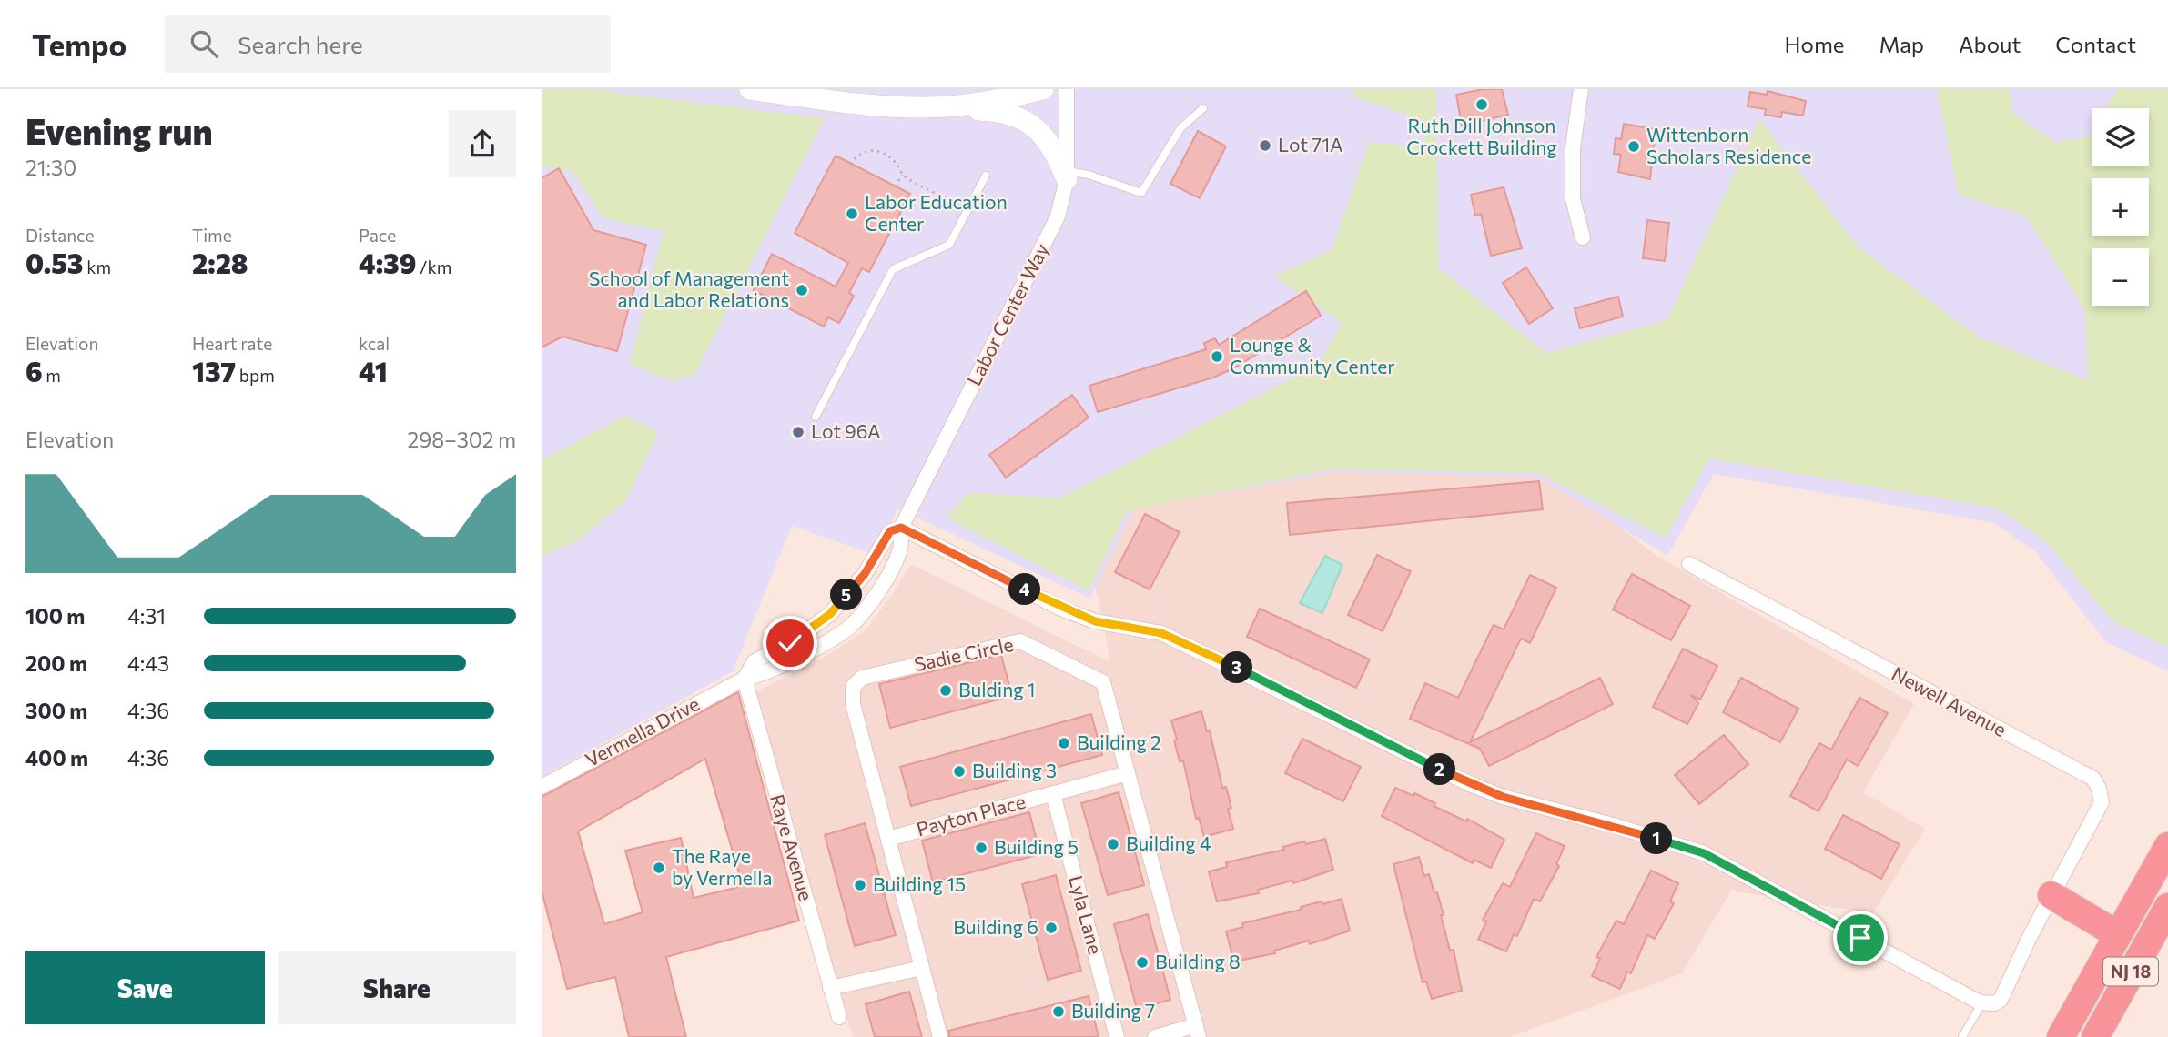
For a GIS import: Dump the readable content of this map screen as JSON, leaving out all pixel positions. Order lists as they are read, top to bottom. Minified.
{"streets":{"highway":["NJ 18"],"street":["Labor Center Way","Sadie Circle","Newell Avenue","Vermella Drive","Payton Place","Raye Avenue","Lyla Lane"]},"crossings":[["Labor Center Way","Vermella Drive"],["Sadie Circle","Payton Place"],["Vermella Drive","Raye Avenue"],["Payton Place","Lyla Lane"]],"places":["Ruth Dill Johnson Crockett Building","Lot 71A","Wittenborn Scholars Residence","Labor Education Center","School of Management and Labor Relations","Lounge & Community Center","Lot 96A","Bulding 1","Building 2","Building 3","Building 4","Building 5","The Raye by Vermella","Building 15","Building 6","Building 8","Building 7"],"page":{"header":"Tempo","search":"Search here","nav":["Home","Map","About","Contact"],"heading":["Evening run","21:30"],"map_buttons":["+","−"],"stats":[["Distance","0.53 km"],["Time","2:28"],["Pace","4:39 /km"],["Elevation","6 m"],["Heart rate","137 bpm"],["kcal","41"]],"chart":["Elevation","298–302 m"],"pins":["4","5","3","2","1"],"list":[{"name":"100 m","note":"4:31"},{"name":"200 m","note":"4:43"},{"name":"300 m","note":"4:36"},{"name":"400 m","note":"4:36"}],"buttons":["Save","Share"]}}
